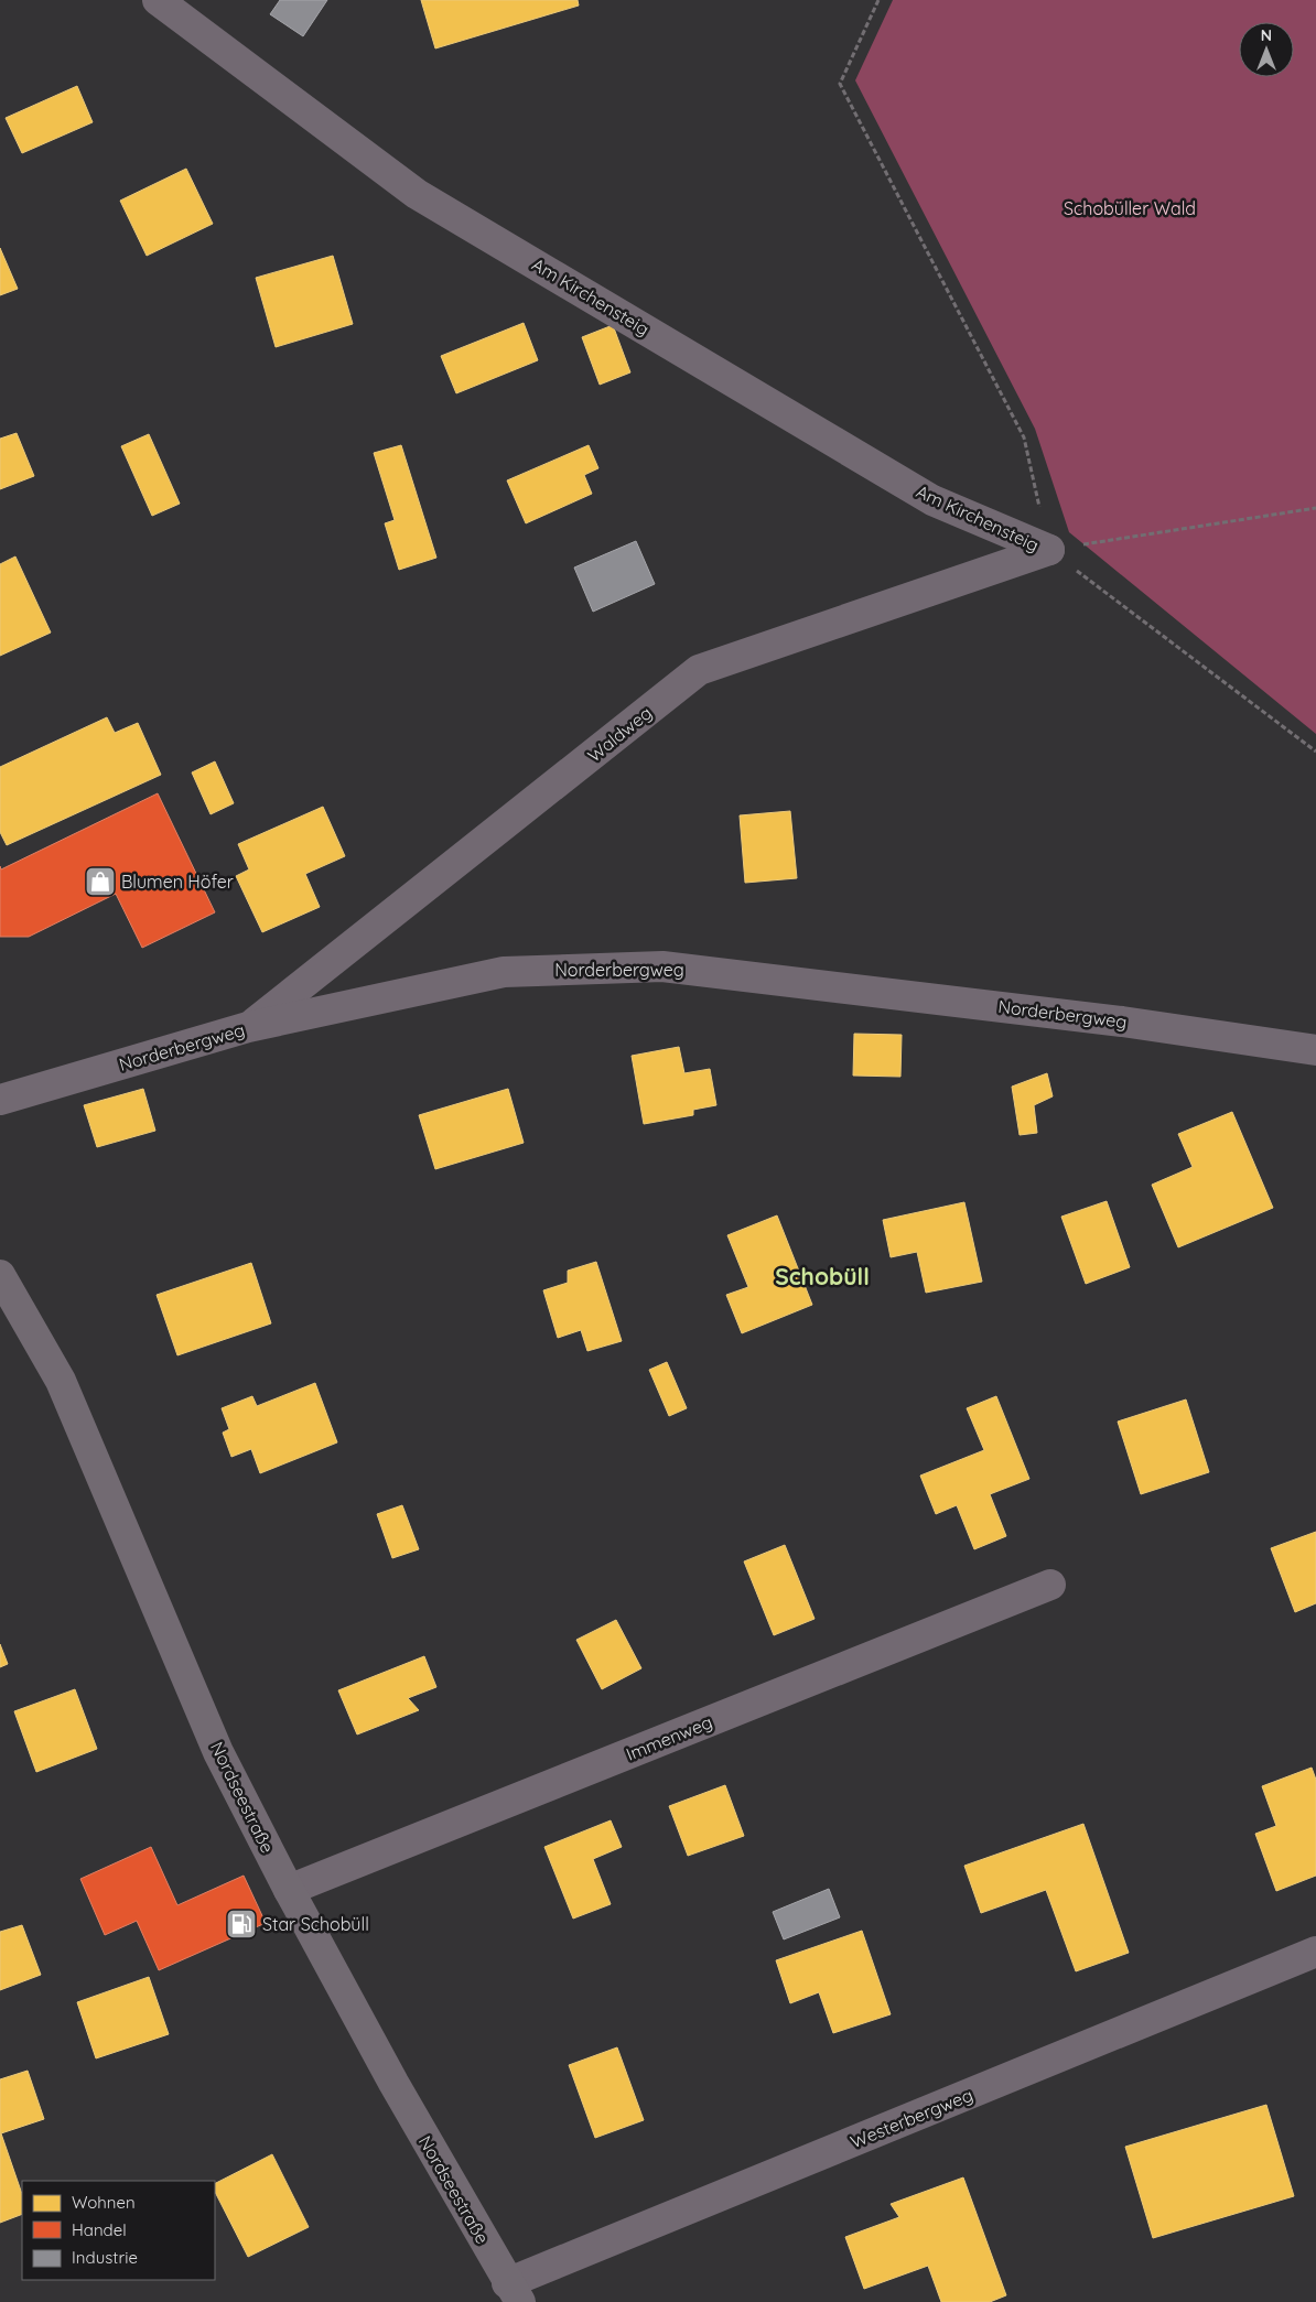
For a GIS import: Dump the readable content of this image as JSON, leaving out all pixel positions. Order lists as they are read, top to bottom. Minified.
{"streets":{"main road":["Nordseestraße"],"street":["Am Kirchensteig","Waldweg","Norderbergweg","Immenweg","Westerbergweg"]},"crossings":[["Am Kirchensteig","Waldweg"],["Waldweg","Norderbergweg"],["Immenweg","Nordseestraße"],["Nordseestraße","Westerbergweg"]],"districts":["Schobüll"],"parks":["Schobüller Wald"],"places":{"shop":["Blumen Höfer"],"fuel station":["Star Schobüll"]},"legend":["Wohnen","Handel","Industrie"],"north":"top"}
